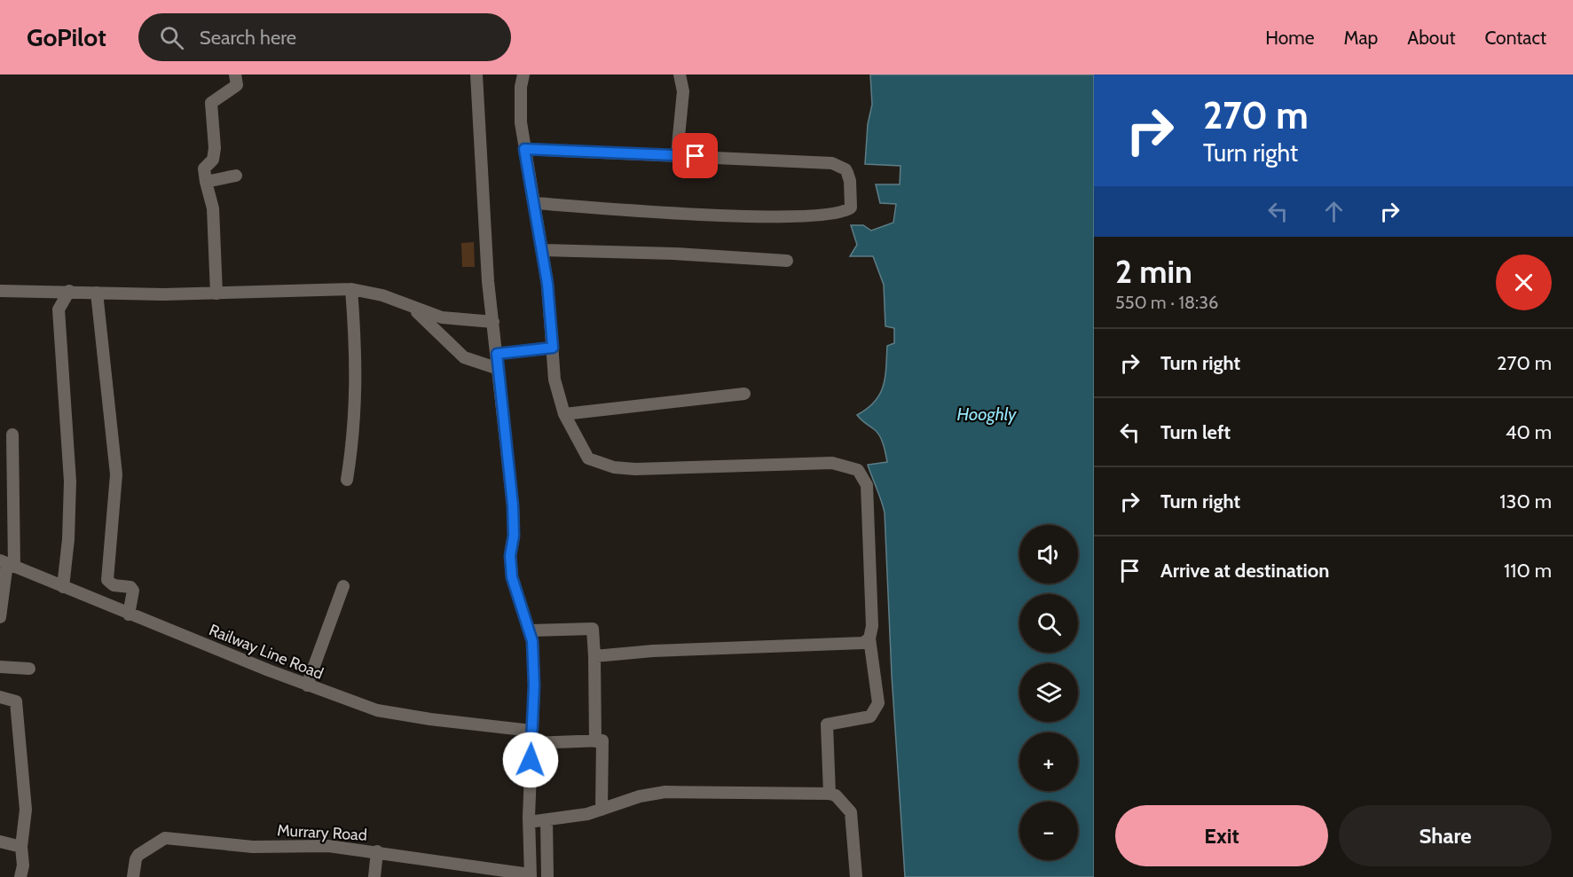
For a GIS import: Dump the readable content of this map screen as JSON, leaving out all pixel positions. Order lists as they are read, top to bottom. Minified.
{"streets":{"street":["Railway Line Road","Murrary Road"]},"water":["Hooghly"],"page":{"header":"GoPilot","search":"Search here","nav":["Home","Map","About","Contact"],"turn":["270 m","Turn right"],"heading":["2 min","550 m · 18:36"],"list":[{"name":"Turn right","value":"270 m"},{"name":"Turn left","value":"40 m"},{"name":"Turn right","value":"130 m"},{"name":"Arrive at destination","value":"110 m"}],"map_buttons":["+","−"],"buttons":["Exit","Share"]}}
